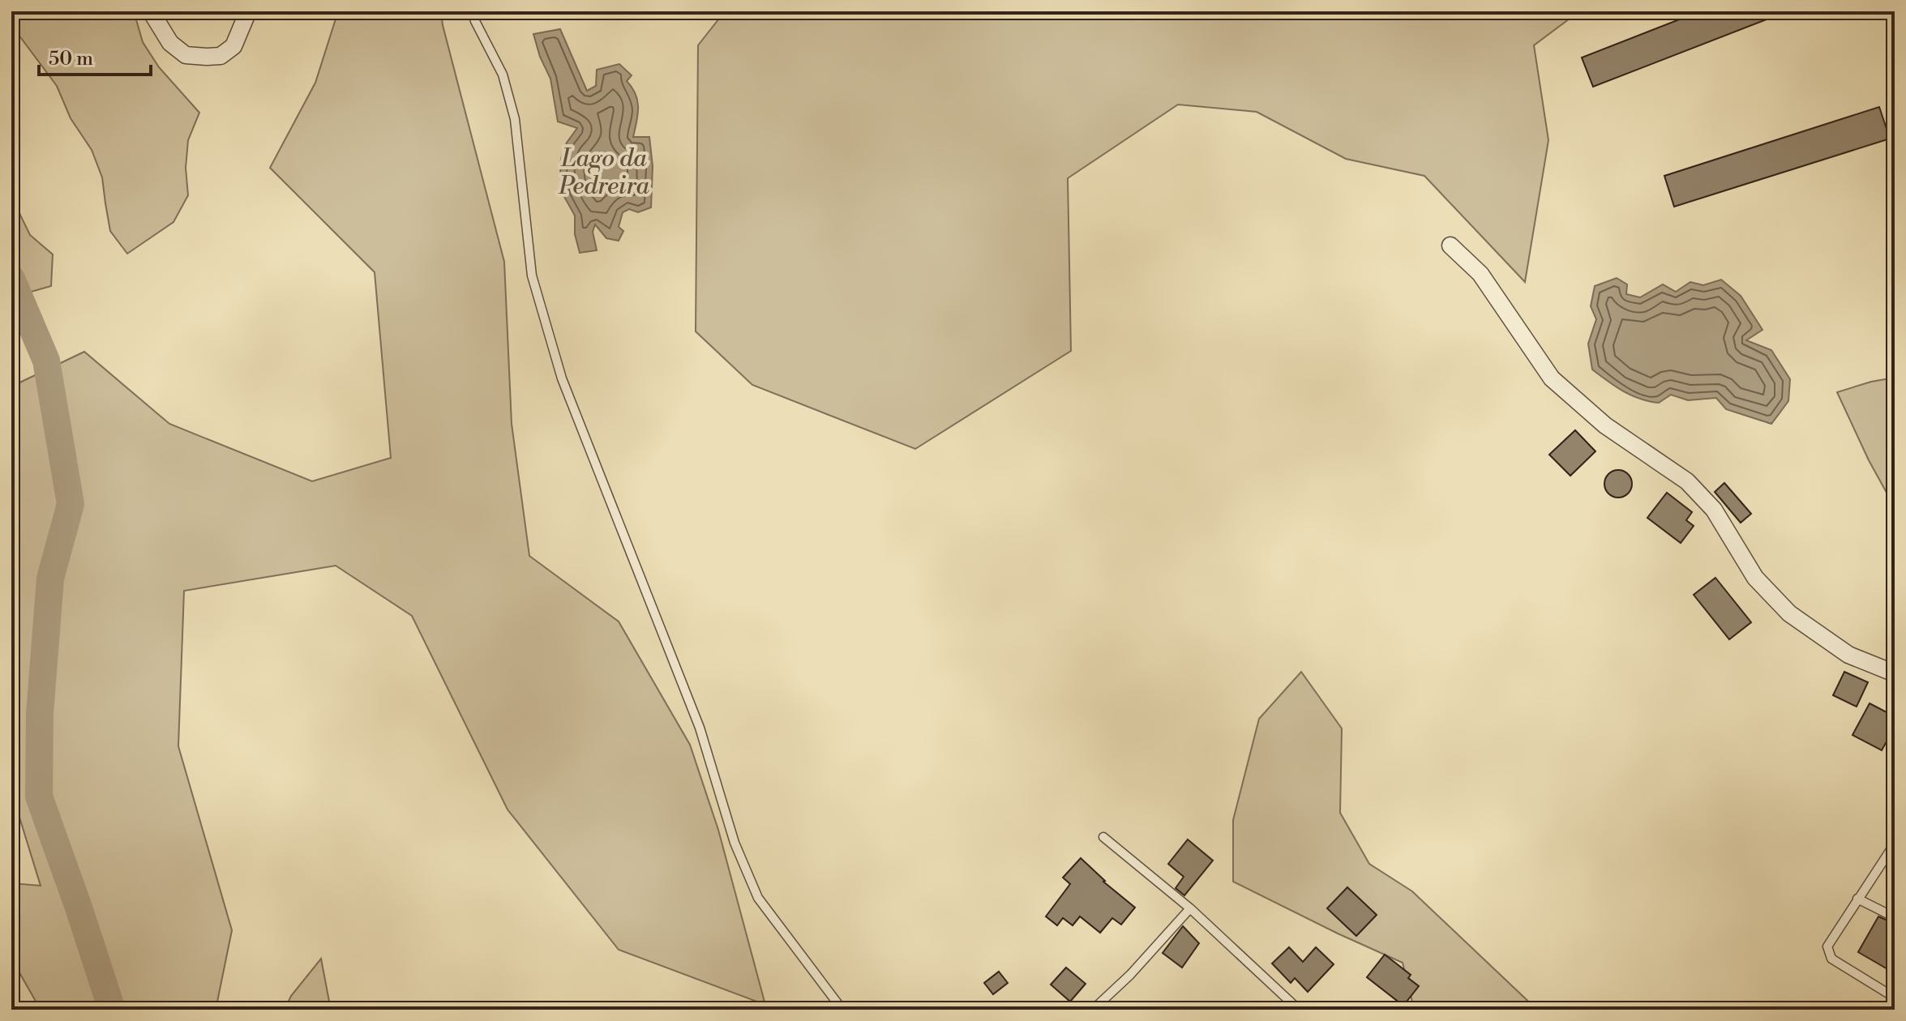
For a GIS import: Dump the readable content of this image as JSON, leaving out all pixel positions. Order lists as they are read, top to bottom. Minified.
{"water":["Lago da Pedreira"],"scale_bar":"50 m"}
